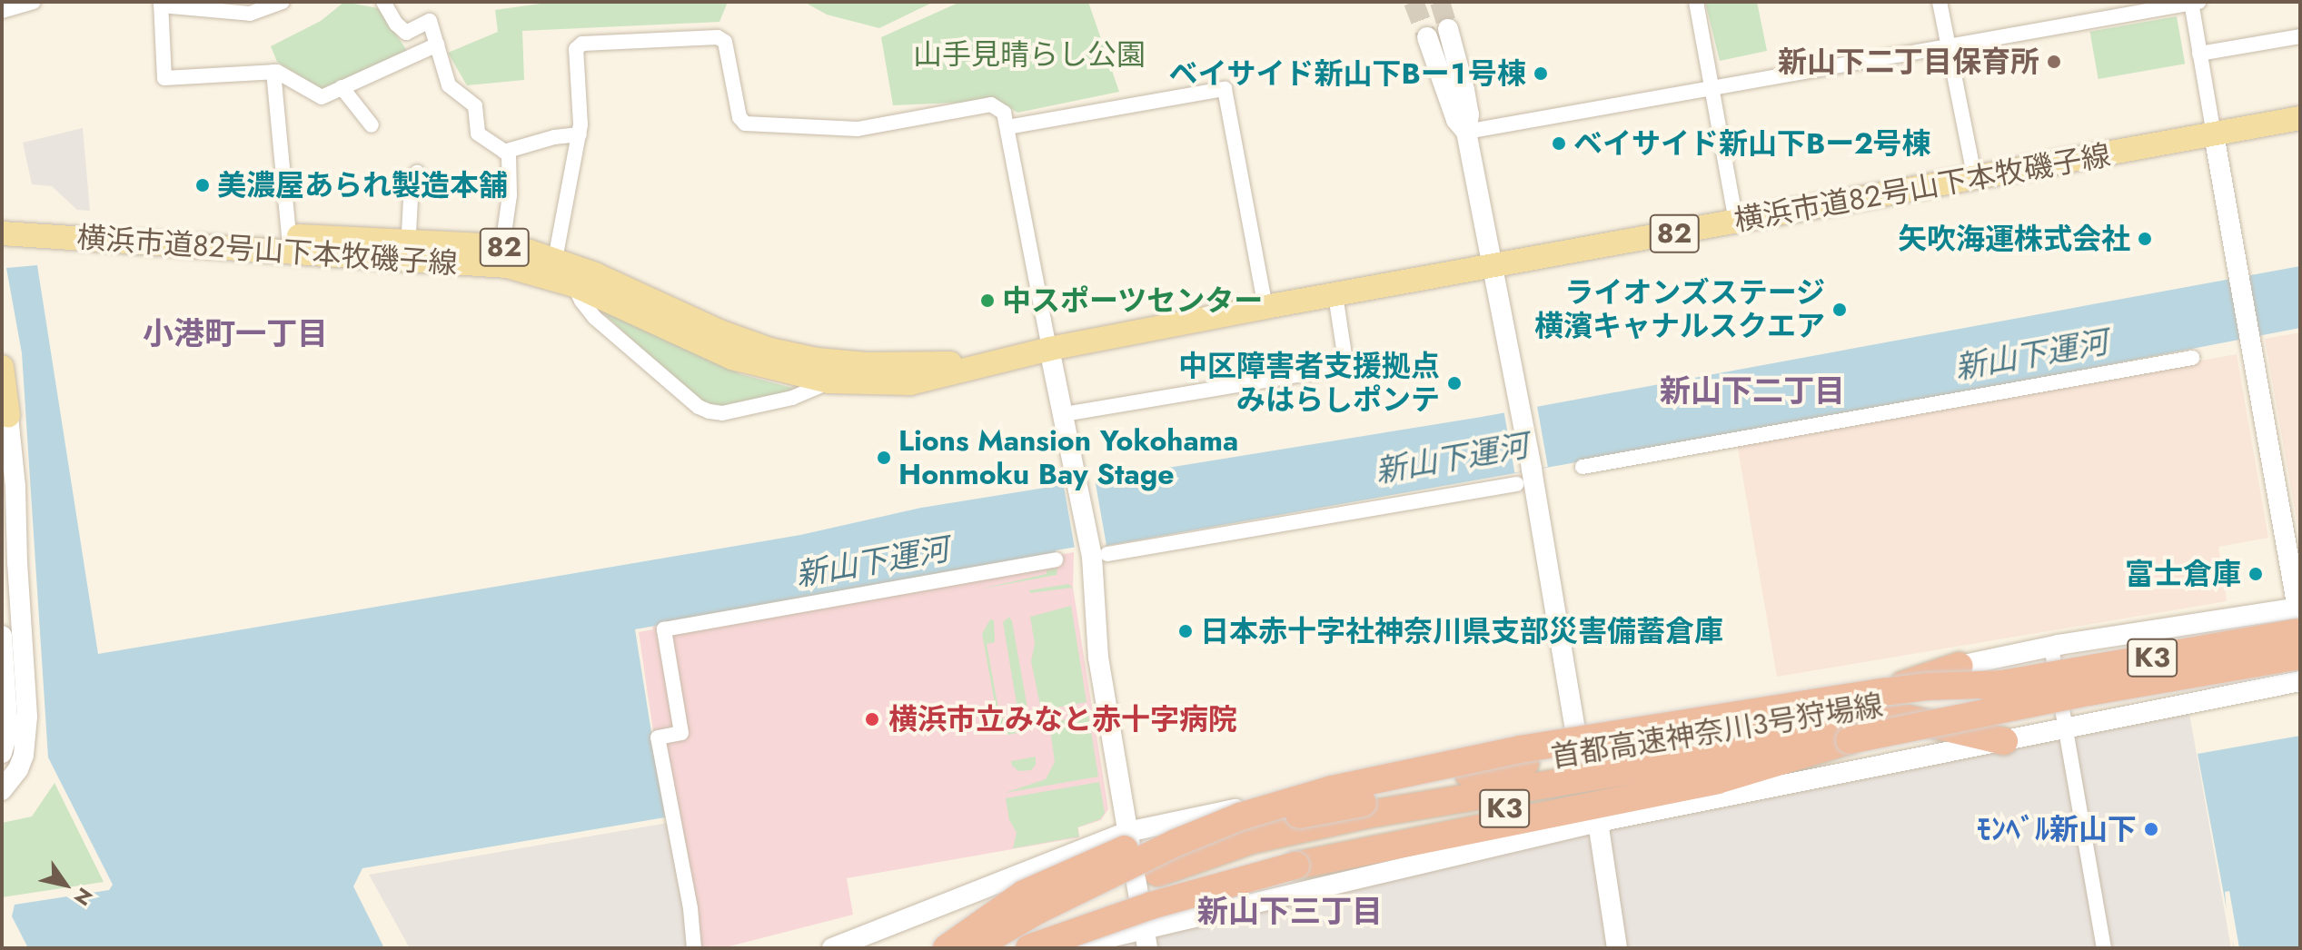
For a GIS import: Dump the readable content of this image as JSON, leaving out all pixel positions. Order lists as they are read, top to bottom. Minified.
{"streets":{"highway":["K3","首都高速神奈川3号狩場線"],"main road":["横浜市道82号山下本牧磯子線","82"]},"crossings":[["K3","首都高速神奈川3号狩場線"]],"districts":["小港町一丁目","新山下二丁目","新山下三丁目"],"water":["新山下運河"],"parks":["山手見晴らし公園"],"places":["新山下二丁目保育所","ベイサイド新山下Bー１号棟","ベイサイド新山下Bー２号棟","美濃屋あられ製造本舗","矢吹海運株式会社","中スポーツセンター","ライオンズステージ 横濱キャナルスクエア","中区障害者支援拠点 みはらしポンテ","Lions Mansion Yokohama Honmoku Bay Stage","富士倉庫","日本赤十字社神奈川県支部災害備蓄倉庫","横浜市立みなと赤十字病院","ﾓﾝﾍﾞﾙ新山下"],"north":"bottom right"}
